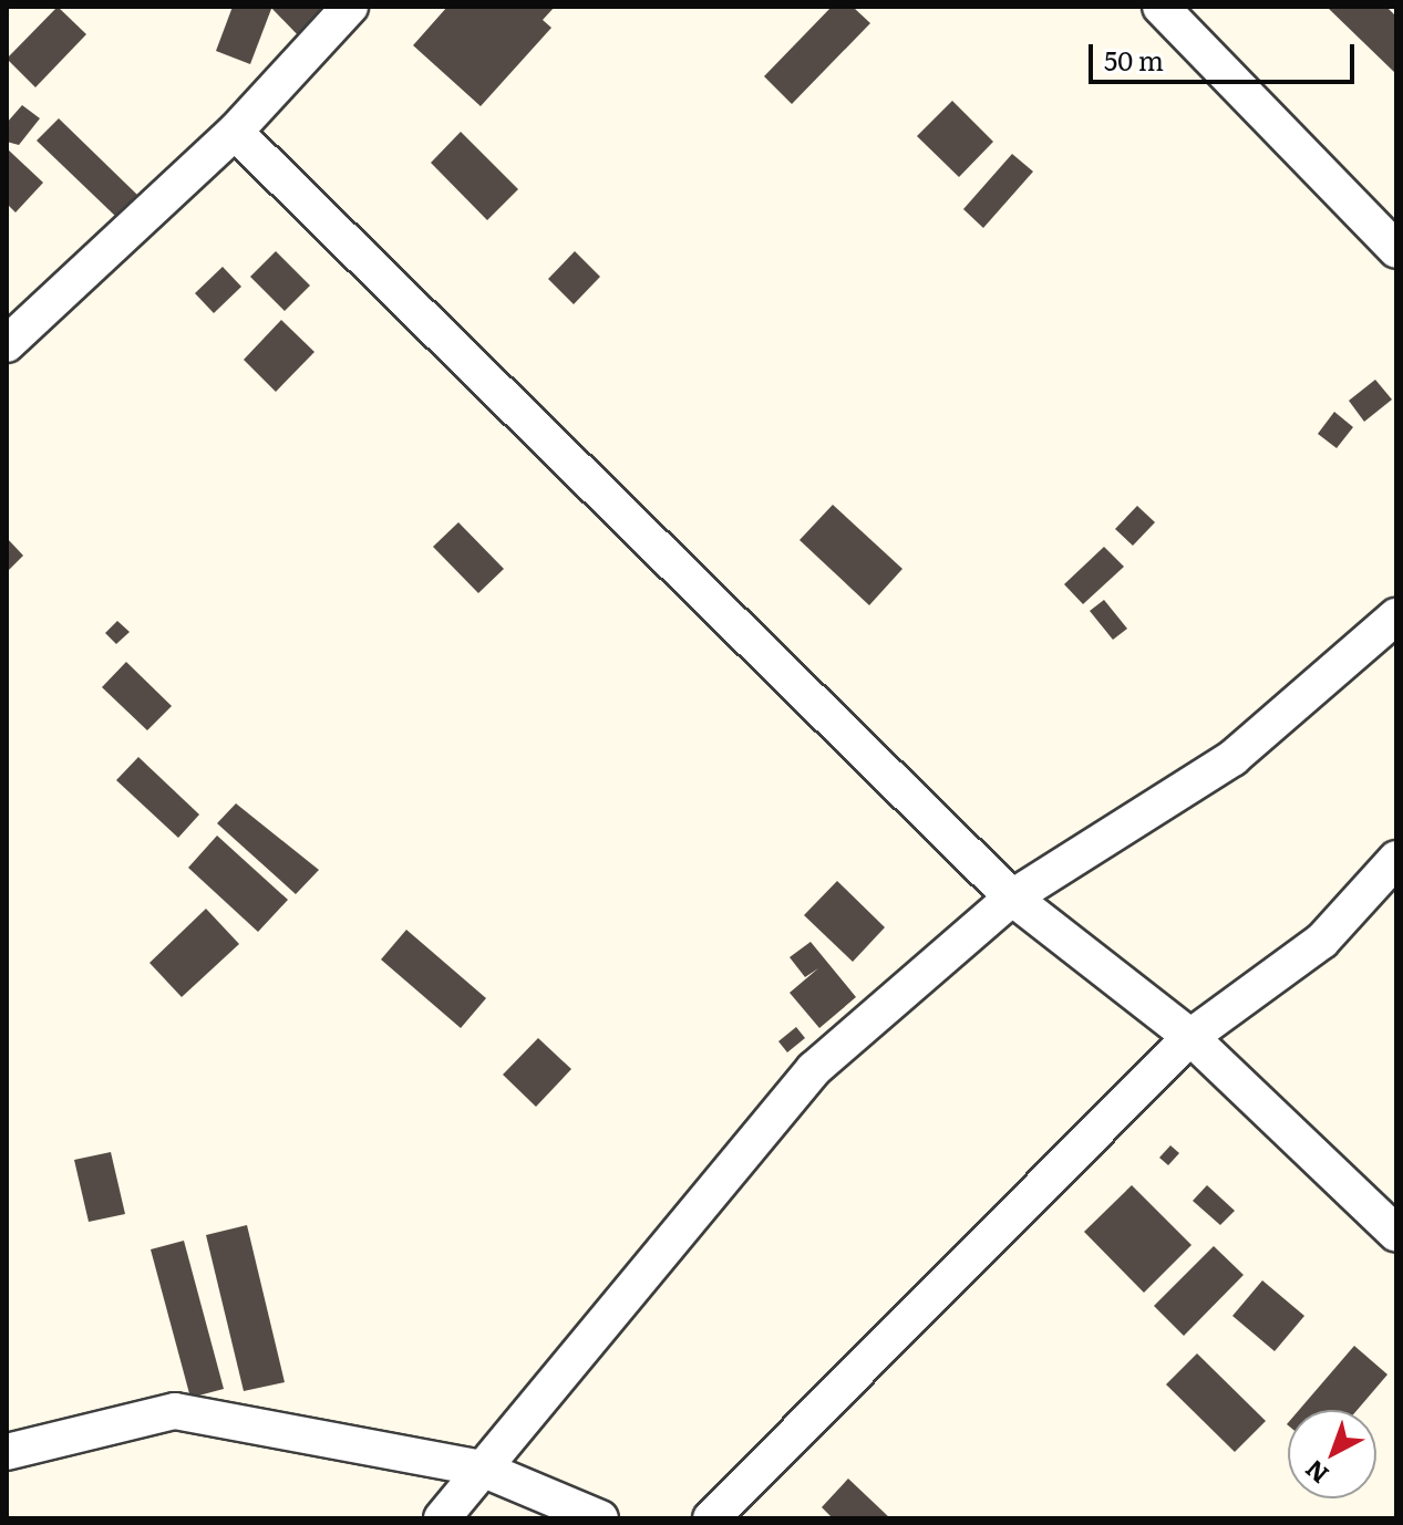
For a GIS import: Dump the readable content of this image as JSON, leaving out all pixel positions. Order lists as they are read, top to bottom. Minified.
{"scale_bar":"50 m","north":"bottom left"}
